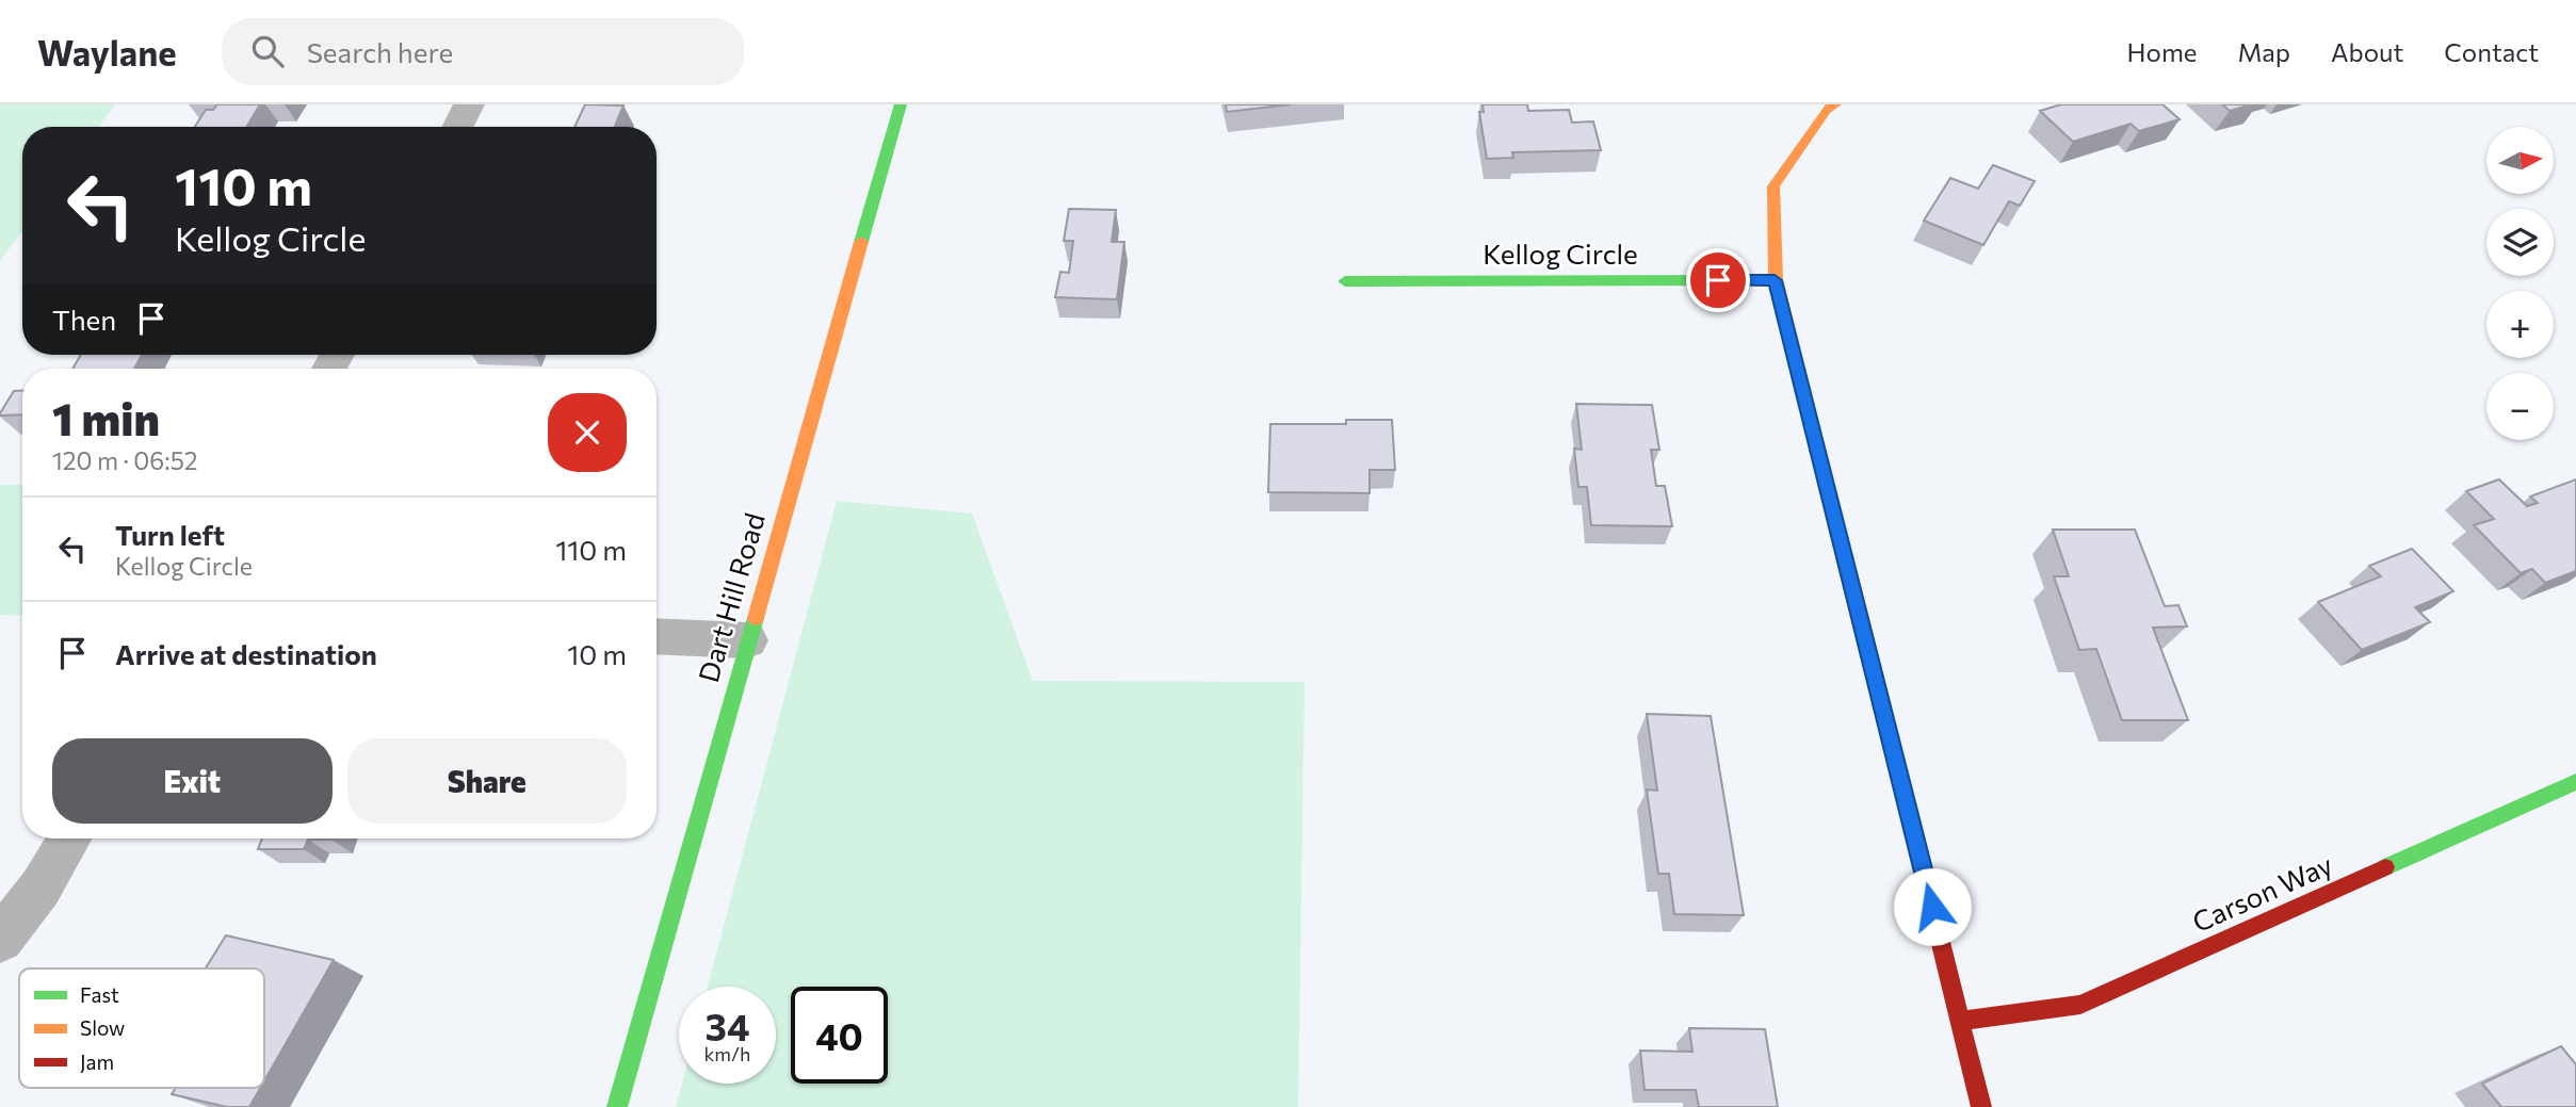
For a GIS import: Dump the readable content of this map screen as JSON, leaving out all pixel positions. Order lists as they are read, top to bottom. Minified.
{"streets":{"street":["Kellog Circle","Dart Hill Road","Carson Way"]},"legend":["Fast","Slow","Jam"],"north":"right","page":{"header":"Waylane","search":"Search here","nav":["Home","Map","About","Contact"],"map_buttons":["+","−"],"turn":["110 m","Kellog Circle"],"then":"Then","heading":["1 min","120 m · 06:52"],"list":[{"name":"Turn left","note":"Kellog Circle","value":"110 m"},{"name":"Arrive at destination","value":"10 m"}],"buttons":["Exit","Share"],"speed":"34 km/h","limit":"40"}}
